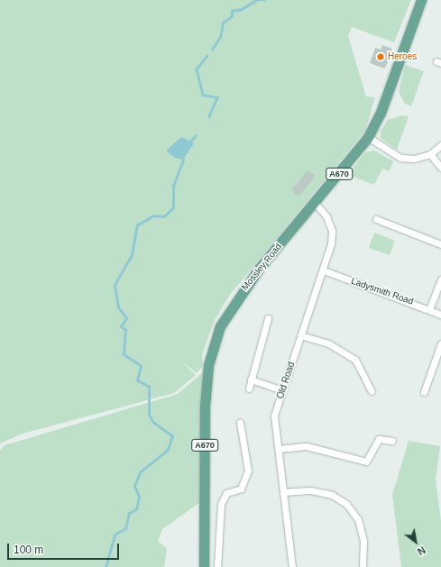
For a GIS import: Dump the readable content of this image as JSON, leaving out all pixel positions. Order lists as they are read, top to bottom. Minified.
{"streets":{"main road":["A670","Mossley Road"],"street":["Ladysmith Road","Old Road"]},"crossings":[["Mossley Road","Old Road"],["Ladysmith Road","Old Road"]],"places":["Heroes"],"scale_bar":"100 m","north":"bottom right"}
